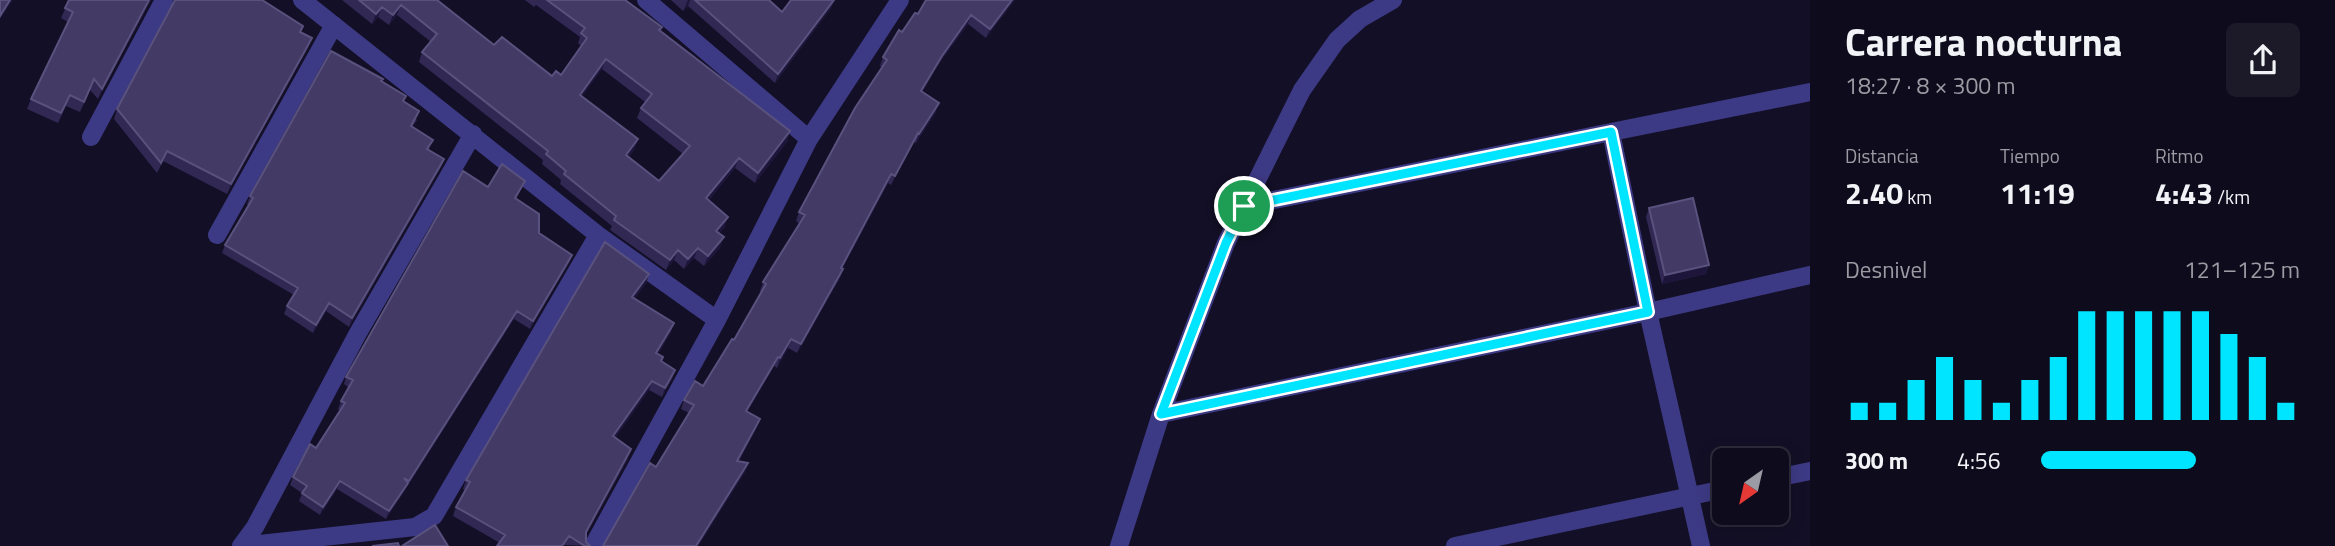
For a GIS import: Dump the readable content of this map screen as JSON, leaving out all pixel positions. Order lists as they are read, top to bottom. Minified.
{"north":"bottom left","page":{"heading":["Carrera nocturna","18:27 · 8 × 300 m"],"stats":[["Distancia","2.40 km"],["Tiempo","11:19"],["Ritmo","4:43 /km"]],"chart":["Desnivel","121–125 m"],"list":[{"name":"300 m","note":"4:56"}]}}
